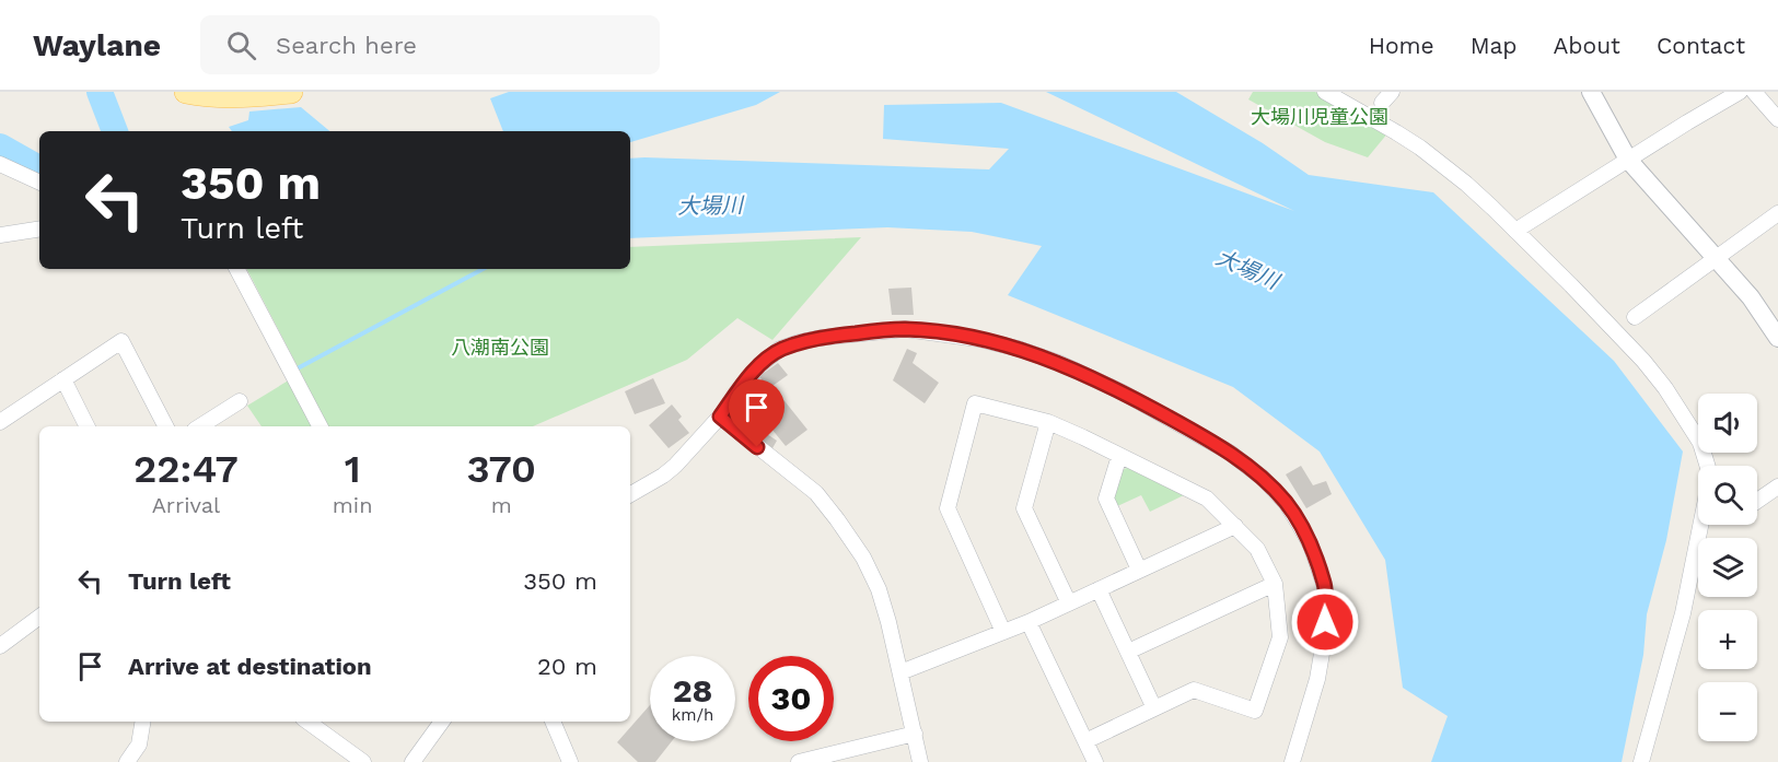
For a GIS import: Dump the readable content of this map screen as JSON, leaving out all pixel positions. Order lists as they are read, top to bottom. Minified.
{"water":["大場川"],"parks":["大場川児童公園","八潮南公園"],"page":{"header":"Waylane","search":"Search here","nav":["Home","Map","About","Contact"],"turn":["350 m","Turn left"],"map_buttons":["+","−"],"eta":["22:47","Arrival","1","min","370","m"],"list":[{"name":"Turn left","value":"350 m"},{"name":"Arrive at destination","value":"20 m"}],"speed":"28 km/h","limit":"30"}}
